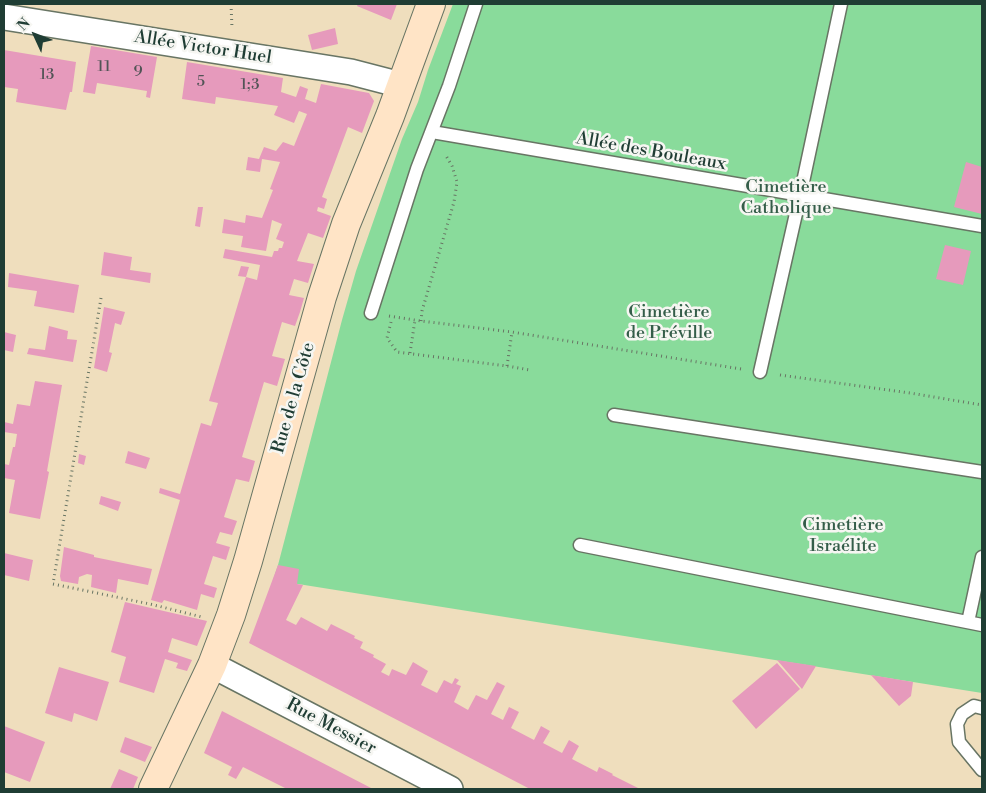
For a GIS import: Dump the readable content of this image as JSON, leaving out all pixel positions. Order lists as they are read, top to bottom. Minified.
{"streets":{"street":["Allée Victor Huel","Rue de la Côte","Rue Messier"],"lane":["Allée des Bouleaux"]},"crossings":[["Allée Victor Huel","Rue de la Côte"],["Rue de la Côte","Rue Messier"]],"parks":["Cimetière Catholique","Cimetière de Préville","Cimetière Israélite"],"house_numbers":["11","9","13","5","1;3"],"north":"top left"}
